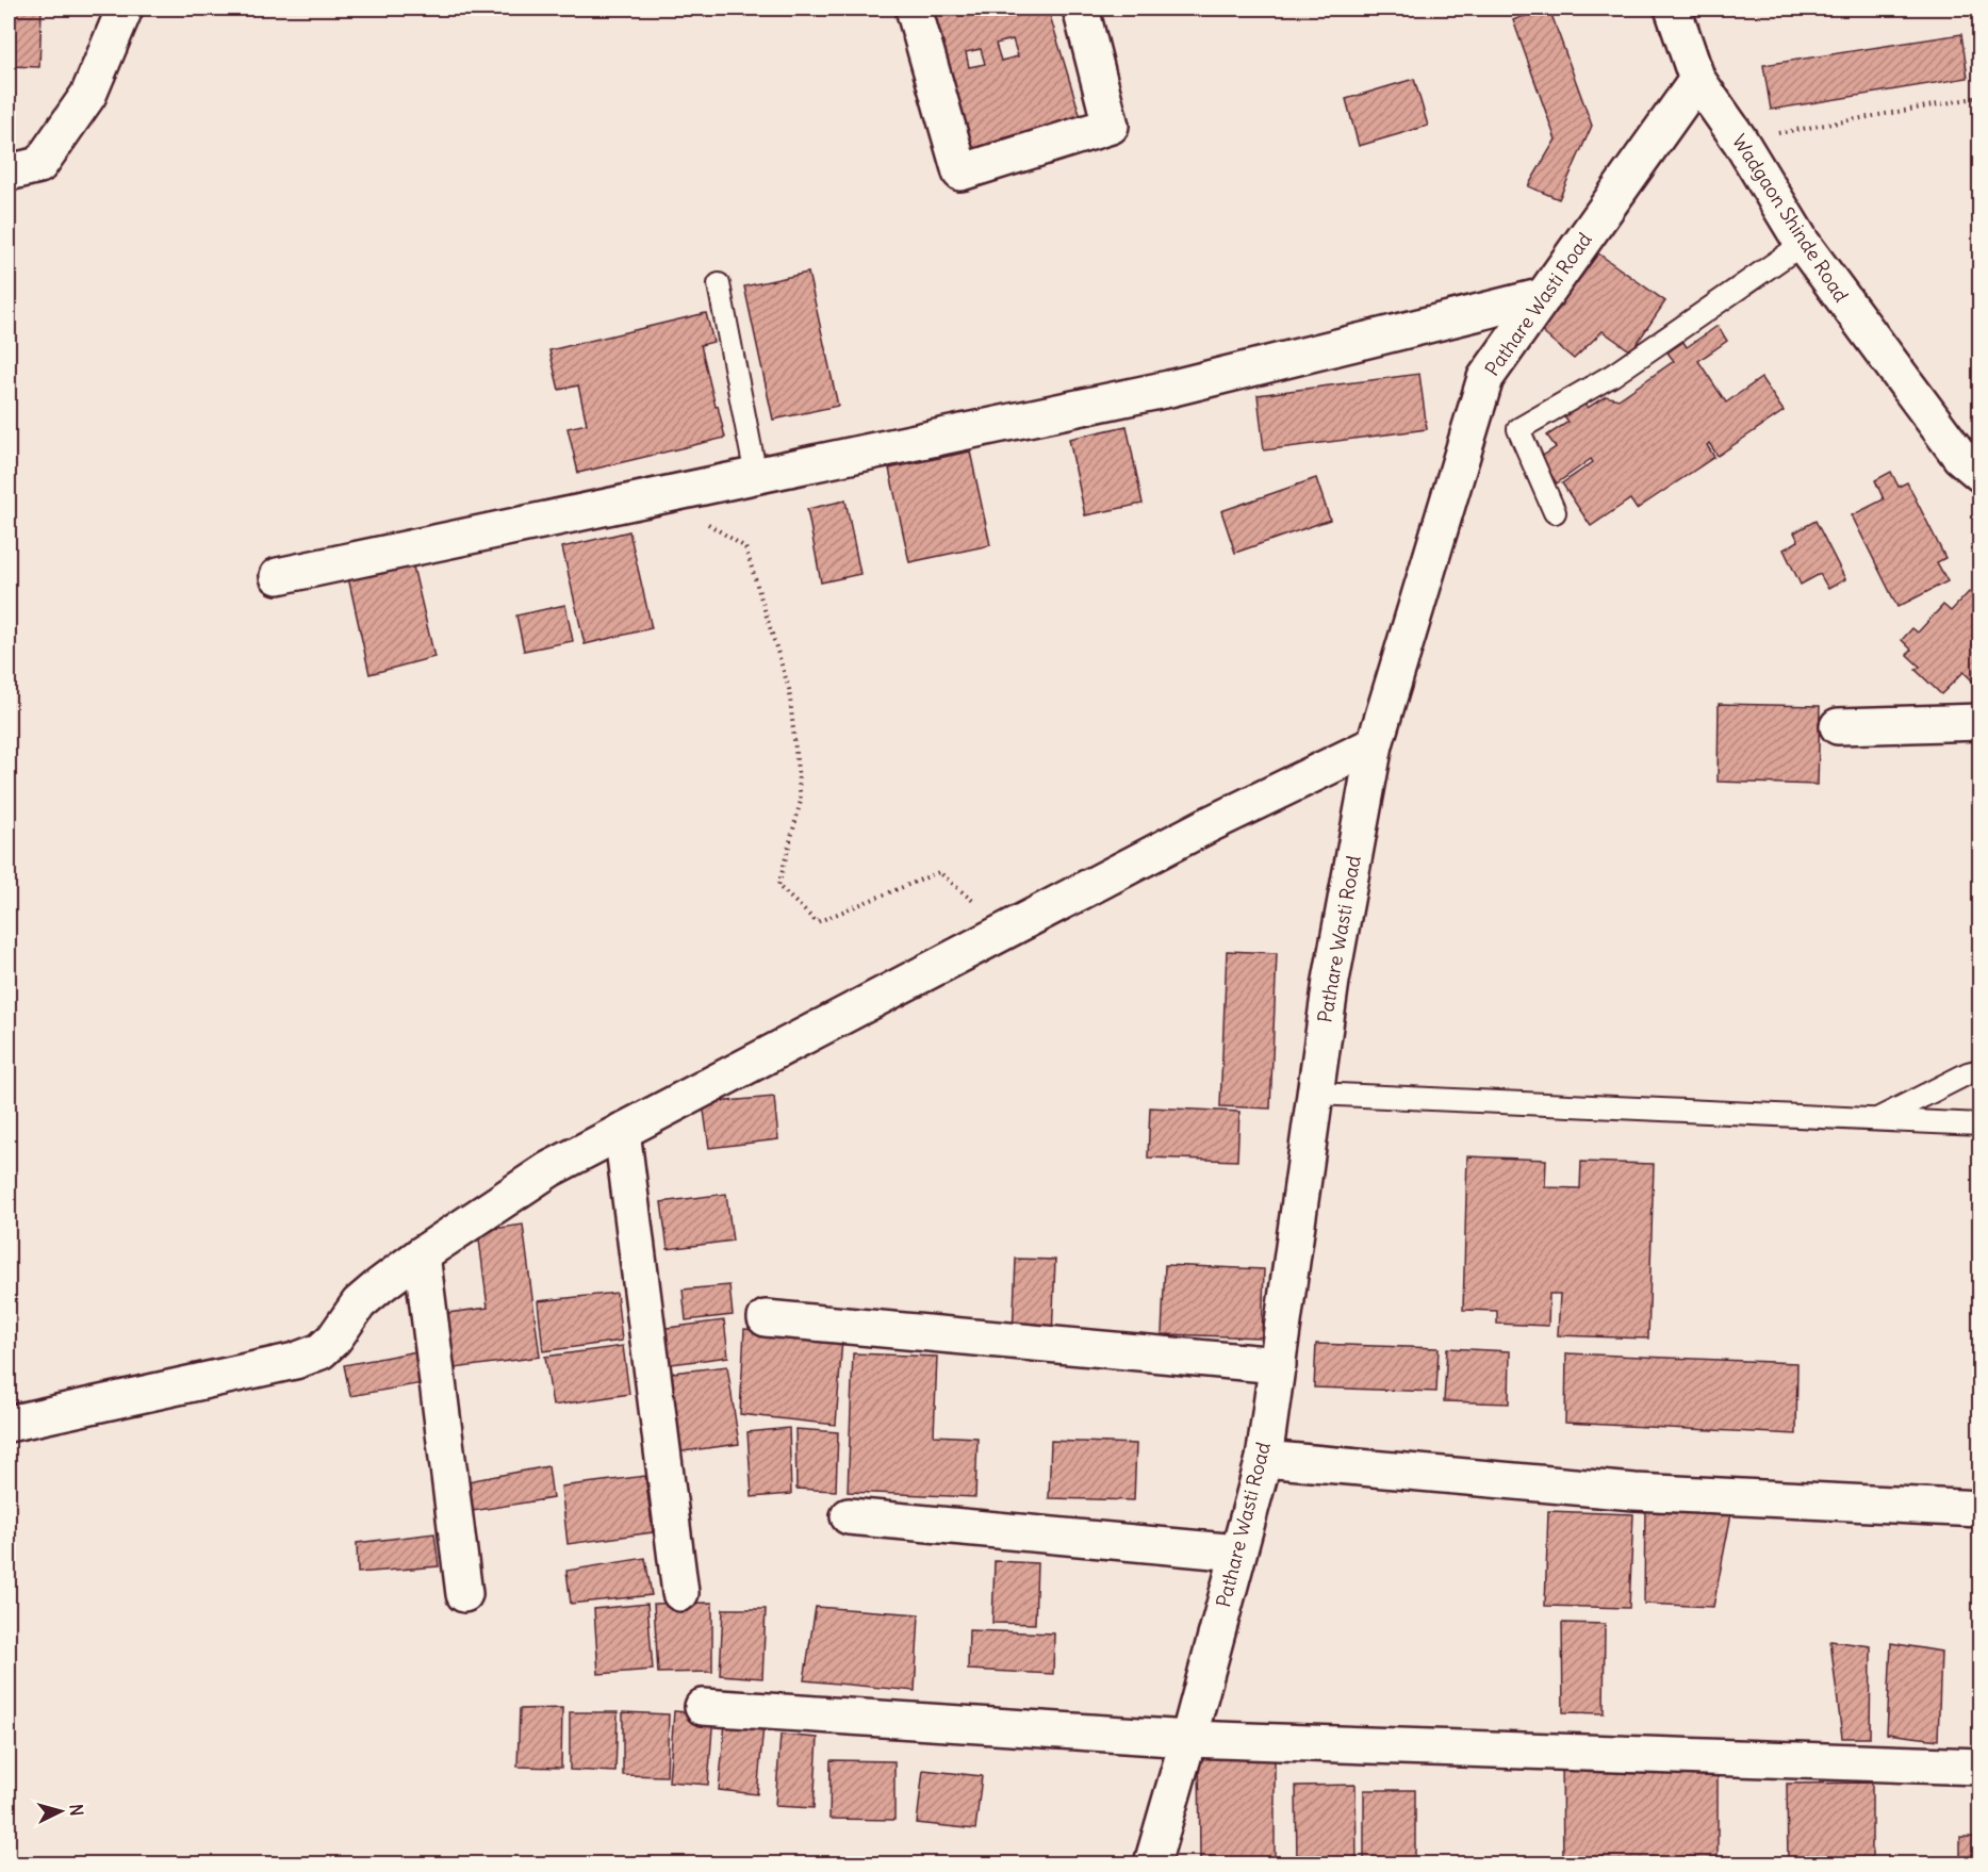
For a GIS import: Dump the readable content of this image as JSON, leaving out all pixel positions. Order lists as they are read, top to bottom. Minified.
{"streets":{"street":["Wadgaon Shinde Road","Pathare Wasti Road"]},"crossings":[["Wadgaon Shinde Road","Pathare Wasti Road"]],"north":"right"}
